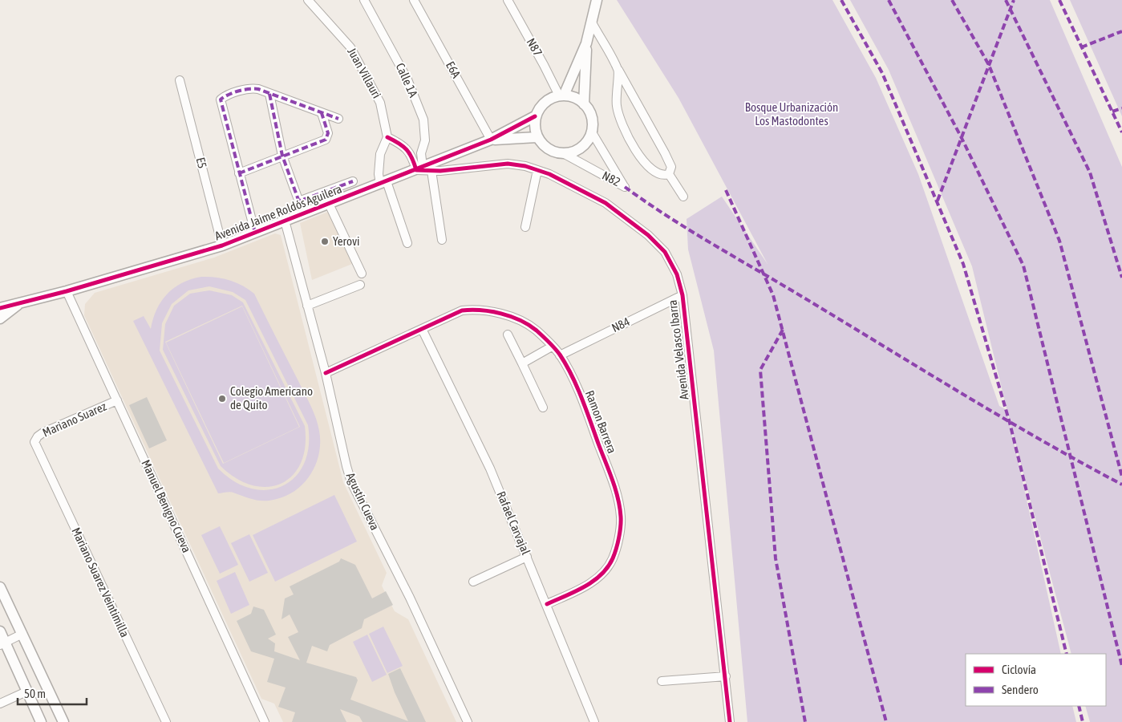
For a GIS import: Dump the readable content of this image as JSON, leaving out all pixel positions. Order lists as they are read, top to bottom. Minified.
{"streets":{"street":["N87","E6A","Juan Villauri","Calle 1A","E5","N82","Avenida Jaime Roldós Aguilera","N84","Avenida Velasco Ibarra","Mariano Suarez","Ramon Barrera","Agustín Cueva","Manuel Benigno Cueva","Rafael Carvajal","Mariano Suarez Veintimilla"]},"crossings":[["N87","N82"],["N87","Avenida Jaime Roldós Aguilera"],["E6A","Avenida Jaime Roldós Aguilera"],["Calle 1A","Avenida Jaime Roldós Aguilera"],["Calle 1A","Avenida Velasco Ibarra"],["E5","Avenida Jaime Roldós Aguilera"],["N82","Avenida Jaime Roldós Aguilera"],["Avenida Jaime Roldós Aguilera","Avenida Velasco Ibarra"],["Avenida Jaime Roldós Aguilera","Agustín Cueva"],["Avenida Jaime Roldós Aguilera","Manuel Benigno Cueva"],["N84","Avenida Velasco Ibarra"],["N84","Ramon Barrera"],["Mariano Suarez","Manuel Benigno Cueva"],["Mariano Suarez","Mariano Suarez Veintimilla"],["Ramon Barrera","Agustín Cueva"],["Ramon Barrera","Rafael Carvajal"]],"parks":["Bosque Urbanización Los Mastodontes"],"places":["Yerovi","Colegio Americano de Quito"],"legend":["Ciclovía","Sendero"],"scale_bar":"50 m"}
